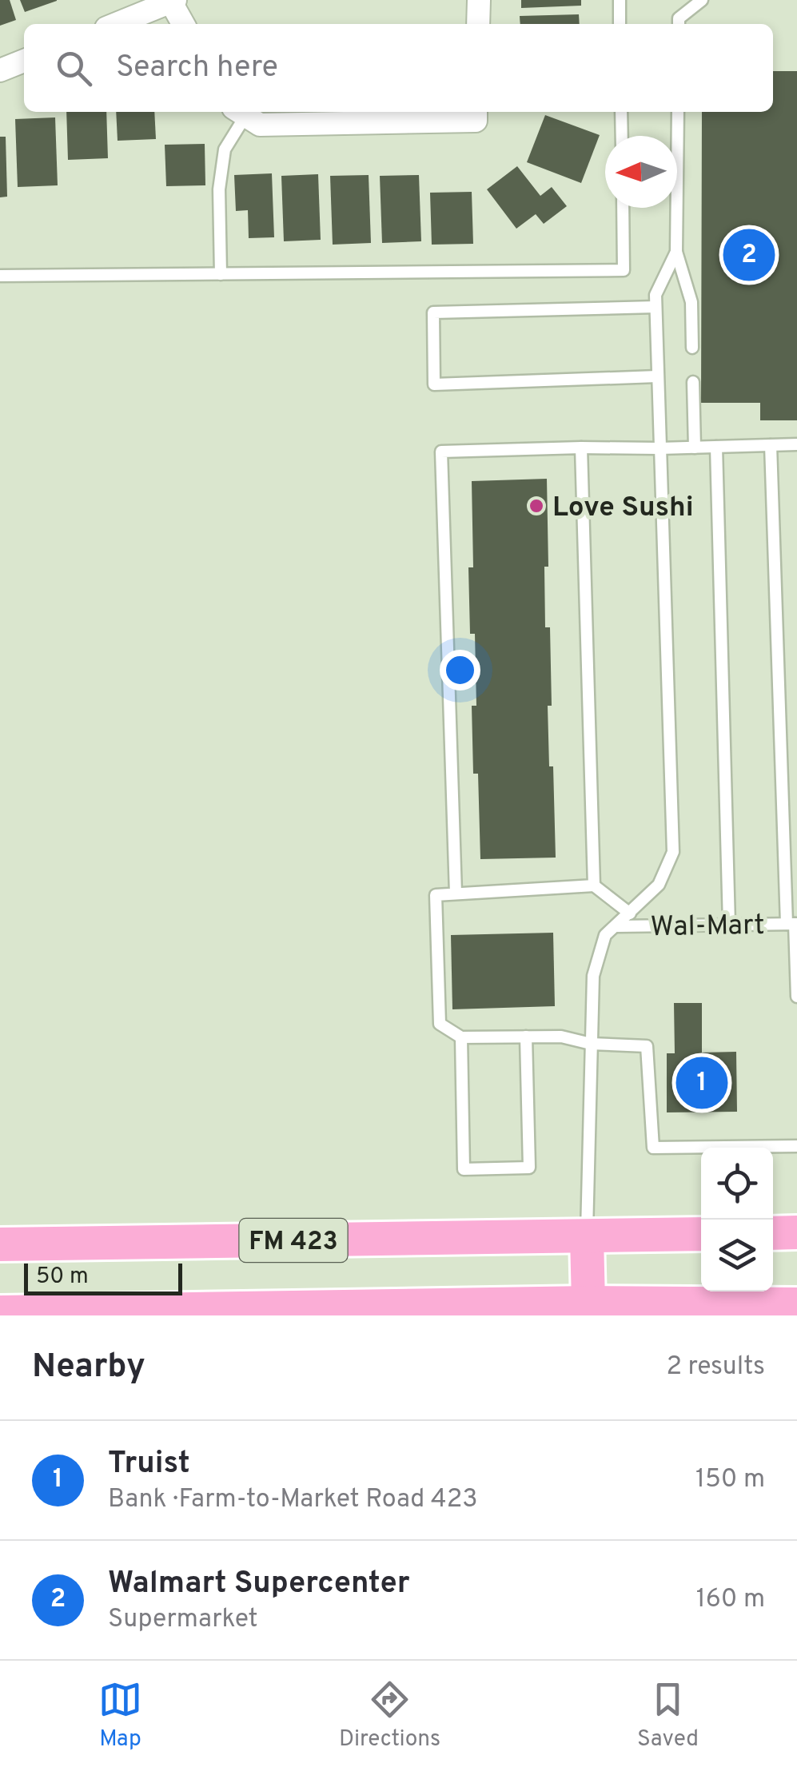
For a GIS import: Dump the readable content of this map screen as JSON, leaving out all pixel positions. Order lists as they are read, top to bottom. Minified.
{"streets":{"main road":["FM 423"],"lane":["Wal-Mart"]},"places":["Love Sushi"],"scale_bar":"50 m","north":"left","page":{"search":"Search here","pins":["2","1"],"scale":"50 m","heading":["Nearby","2 results"],"list":[{"mark":"1","name":"Truist","note":"Bank · Farm-to-Market Road 423","value":"150 m"},{"mark":"2","name":"Walmart Supercenter","note":"Supermarket","value":"160 m"}],"nav":["Map","Directions","Saved"]}}
